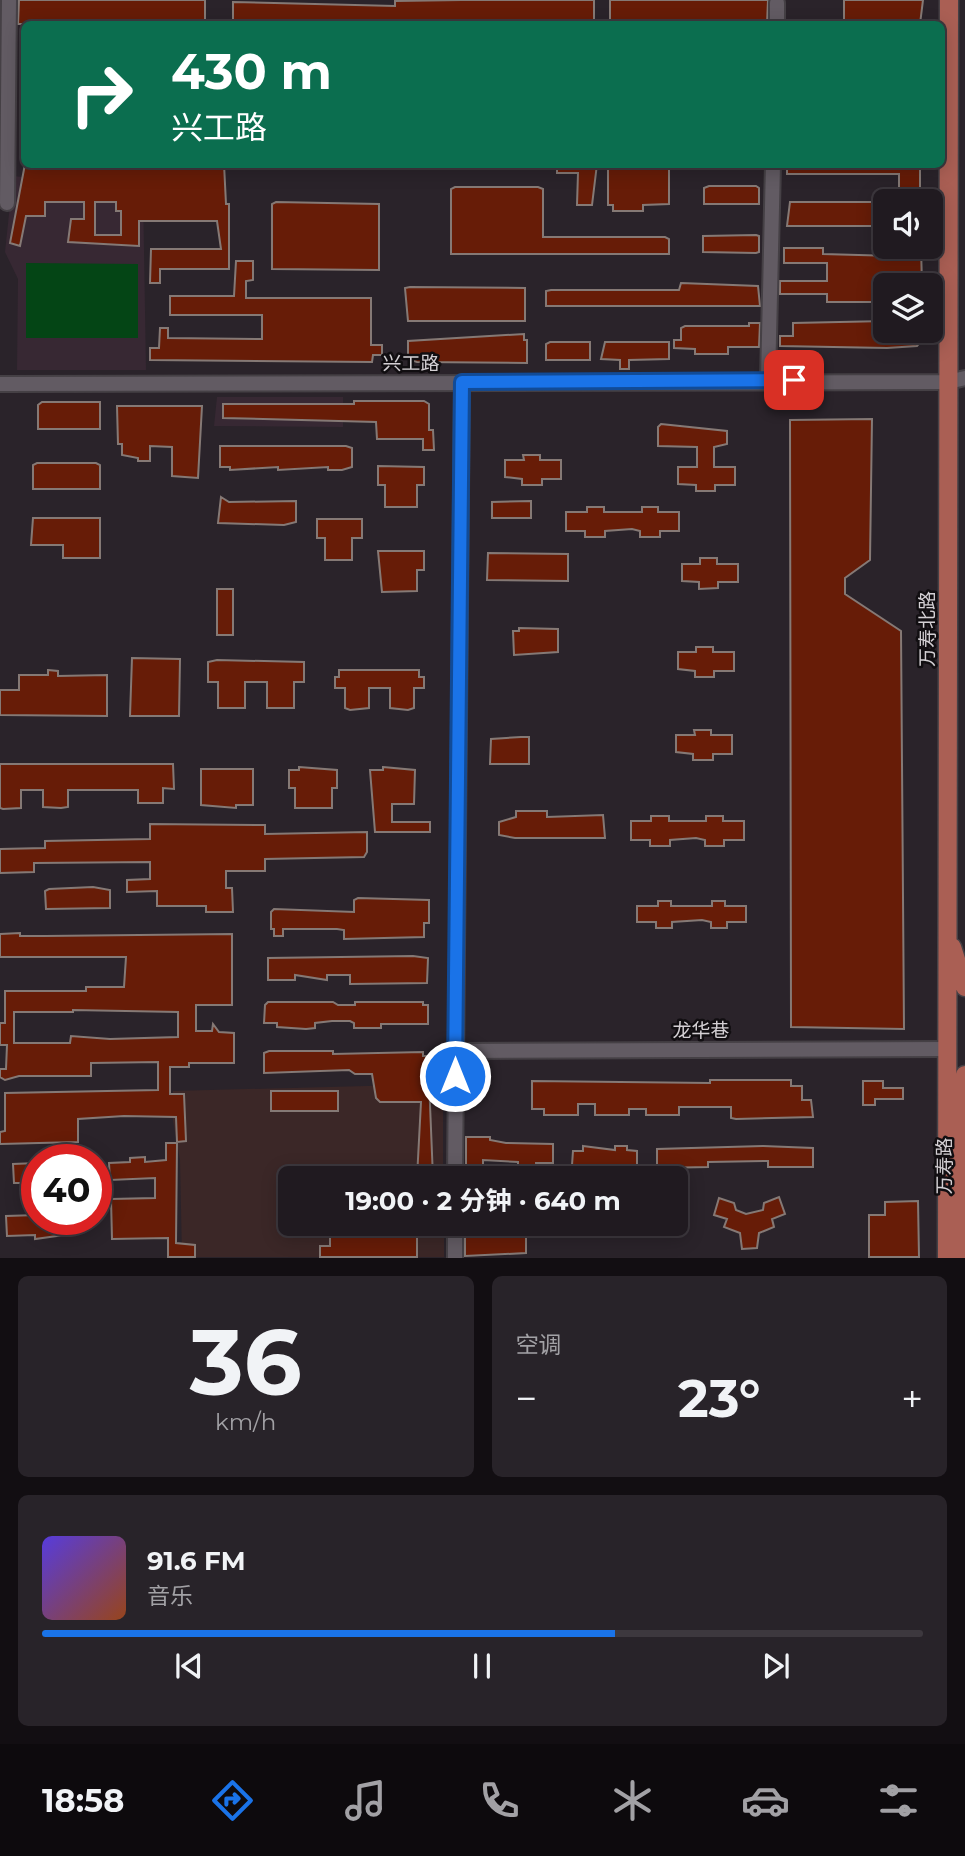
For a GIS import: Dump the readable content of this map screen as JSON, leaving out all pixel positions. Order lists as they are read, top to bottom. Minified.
{"streets":{"main road":["万寿北路","万寿路"],"street":["兴工路","龙华巷"]},"crossings":[["兴工路","万寿北路"],["万寿北路","龙华巷"]],"page":{"turn":["430 m","兴工路"],"limit":"40","trip":"19:00 · 2 分钟 · 640 m","tile":[["36","km/h"],"空调"],"heat":["−","23°","+"],"song":["91.6 FM","音乐"],"tabs":"18:58"}}
